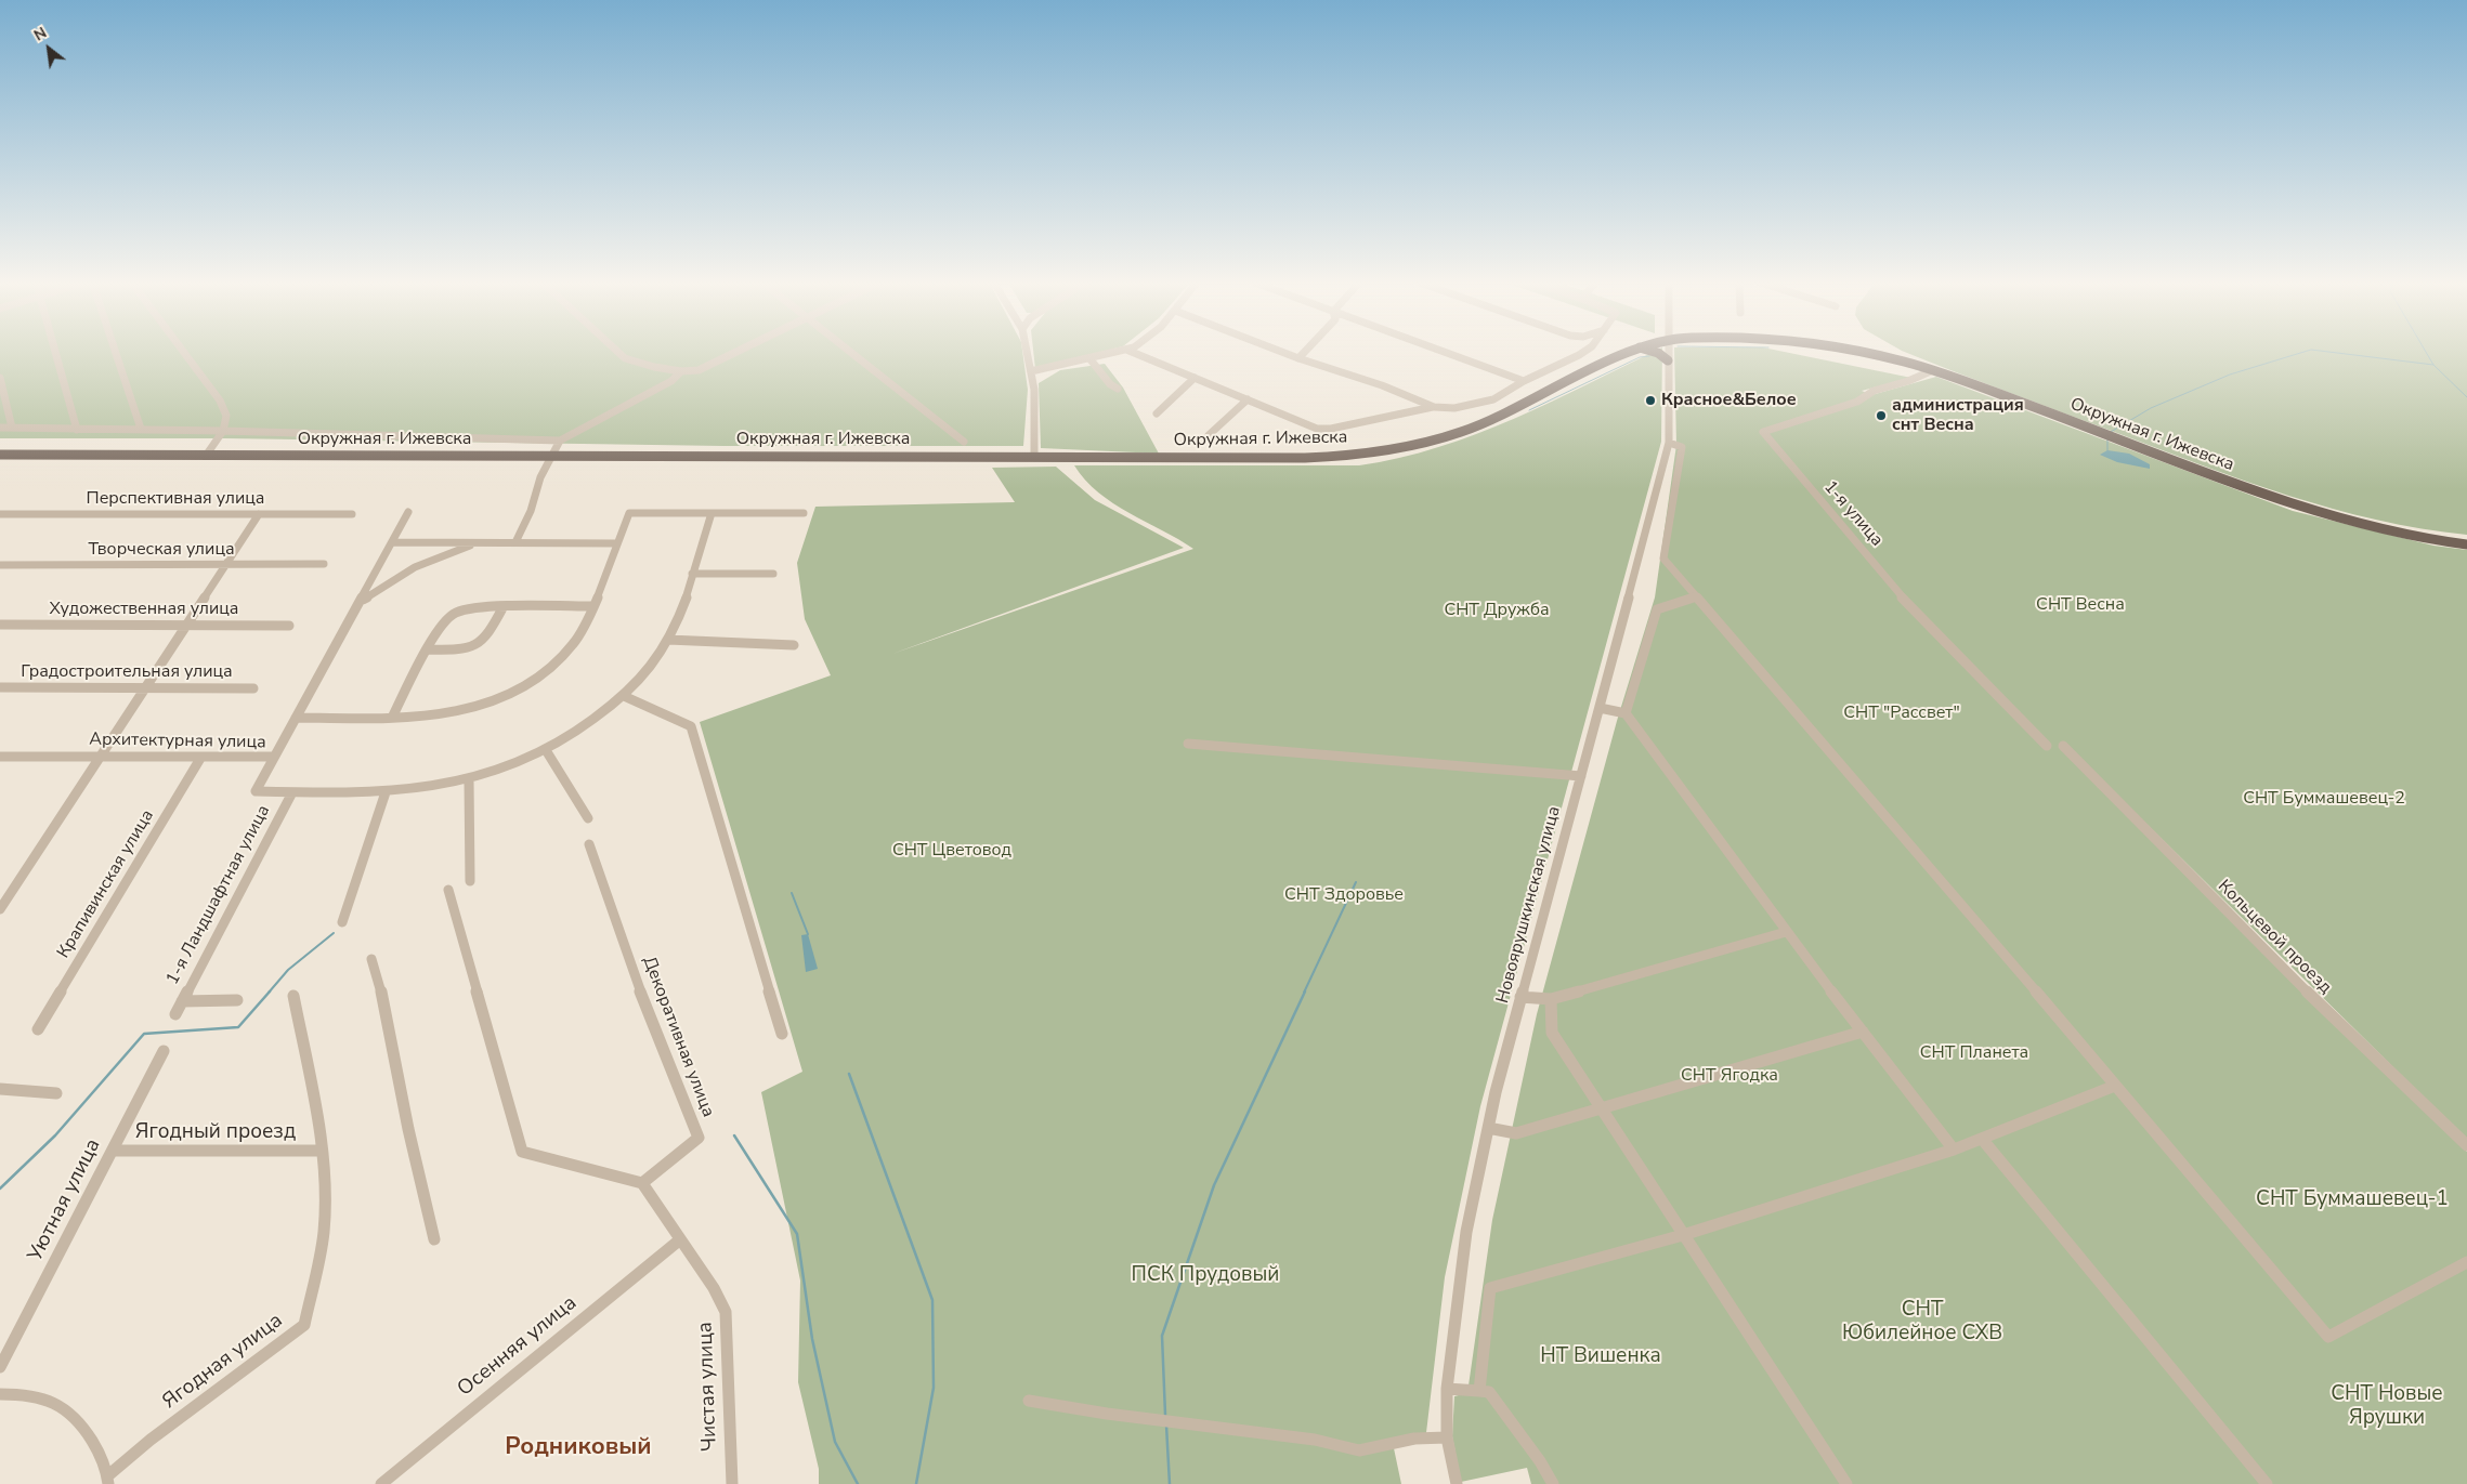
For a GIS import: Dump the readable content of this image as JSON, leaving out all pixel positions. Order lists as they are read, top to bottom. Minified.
{"streets":{"main road":["Окружная г. Ижевска"],"street":["Перспективная улица","1-я улица","Творческая улица","Художественная улица","Градостроительная улица","Архитектурная улица","Крапивинская улица","1-я Ландшафтная улица","Новоярушкинская улица","Кольцевой проезд","Декоративная улица","Ягодный проезд","Уютная улица","Осенняя улица","Ягодная улица","Чистая улица"]},"crossings":[["Окружная г. Ижевска","1-я улица"],["Архитектурная улица","Крапивинская улица"],["Архитектурная улица","1-я Ландшафтная улица"],["Декоративная улица","Чистая улица"],["Ягодный проезд","Уютная улица"],["Ягодный проезд","Ягодная улица"],["Осенняя улица","Чистая улица"]],"districts":["Родниковый"],"parks":["СНТ Весна","СНТ Дружба","СНТ \"Рассвет\"","СНТ Буммашевец-2","СНТ Цветовод","СНТ Здоровье","СНТ Планета","СНТ Ягодка","СНТ Буммашевец-1","ПСК Прудовый","СНТ Юбилейное СХВ","НТ Вишенка","СНТ Новые Ярушки"],"places":["Красное&Белое","администрация снт Весна"],"north":"top left"}
